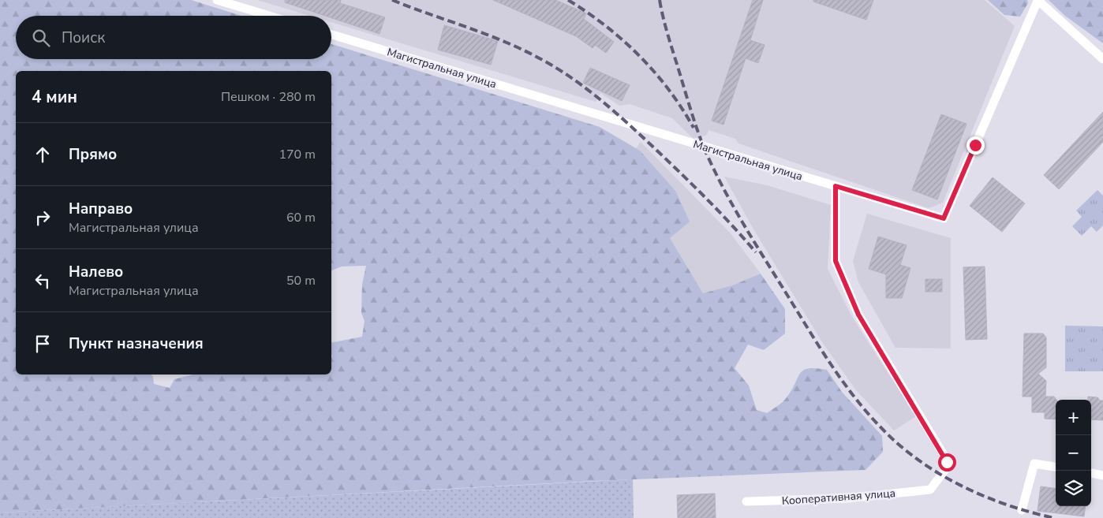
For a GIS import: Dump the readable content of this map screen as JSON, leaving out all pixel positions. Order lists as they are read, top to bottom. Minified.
{"streets":{"street":["Магистральная улица","Кооперативная улица"]},"crossings":[["Магистральная улица","Кооперативная улица"]],"page":{"search":"Поиск","heading":["4 мин","Пешком · 280 m"],"list":[["Прямо","170 m"],["Направо","Магистральная улица","60 m"],["Налево","Магистральная улица","50 m"],"Пункт назначения"],"map_buttons":["+","−"]}}
